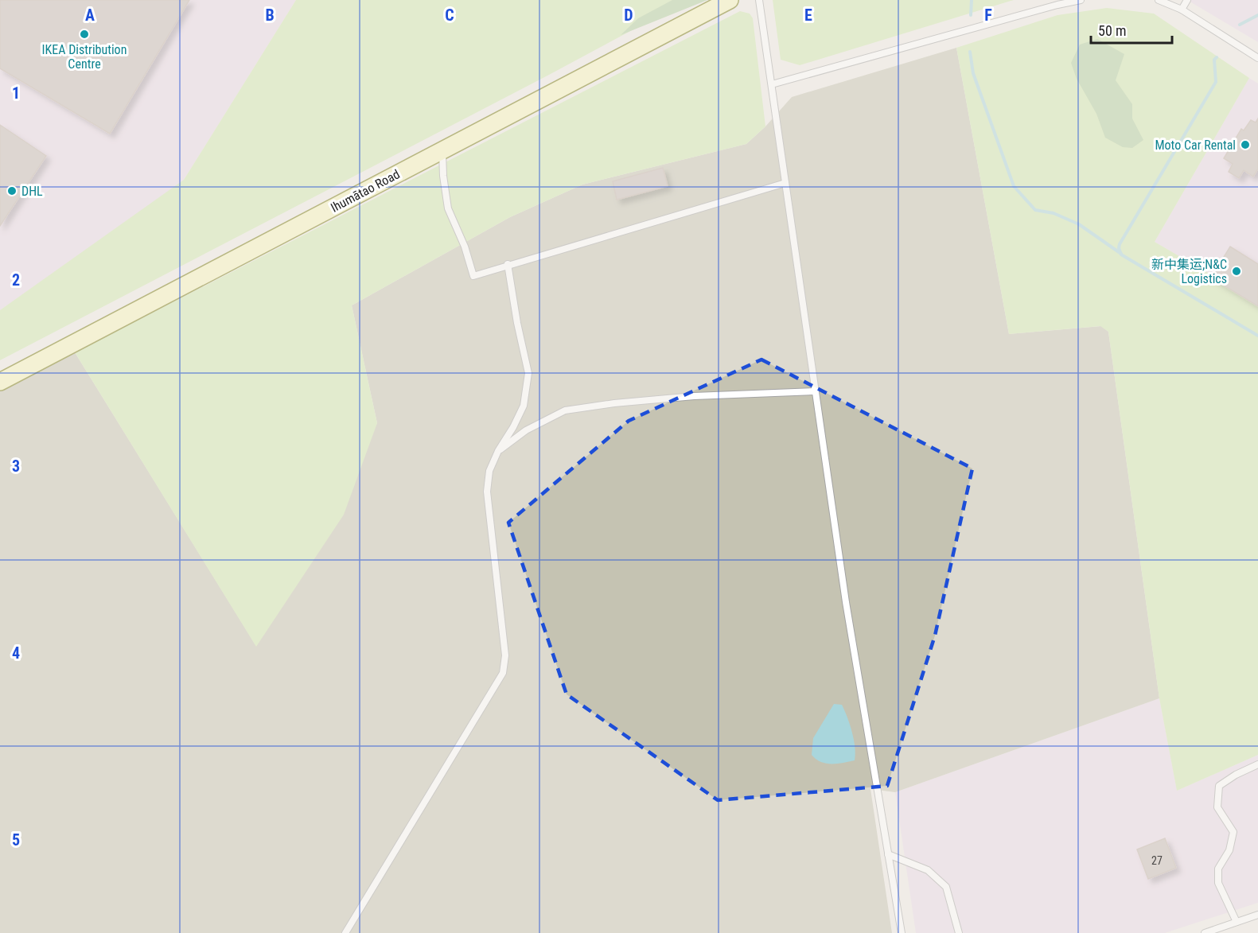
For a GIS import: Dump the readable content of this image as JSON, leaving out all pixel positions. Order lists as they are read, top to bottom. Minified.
{"streets":{"street":["Ihumātao Road"]},"places":["IKEA Distribution Centre","Moto Car Rental","DHL","新中集运;N&C Logistics"],"house_numbers":["27"],"scale_bar":"50 m","grid":{"columns":["A","B","C","D","E","F"],"rows":["1","2","3","4","5"]}}
